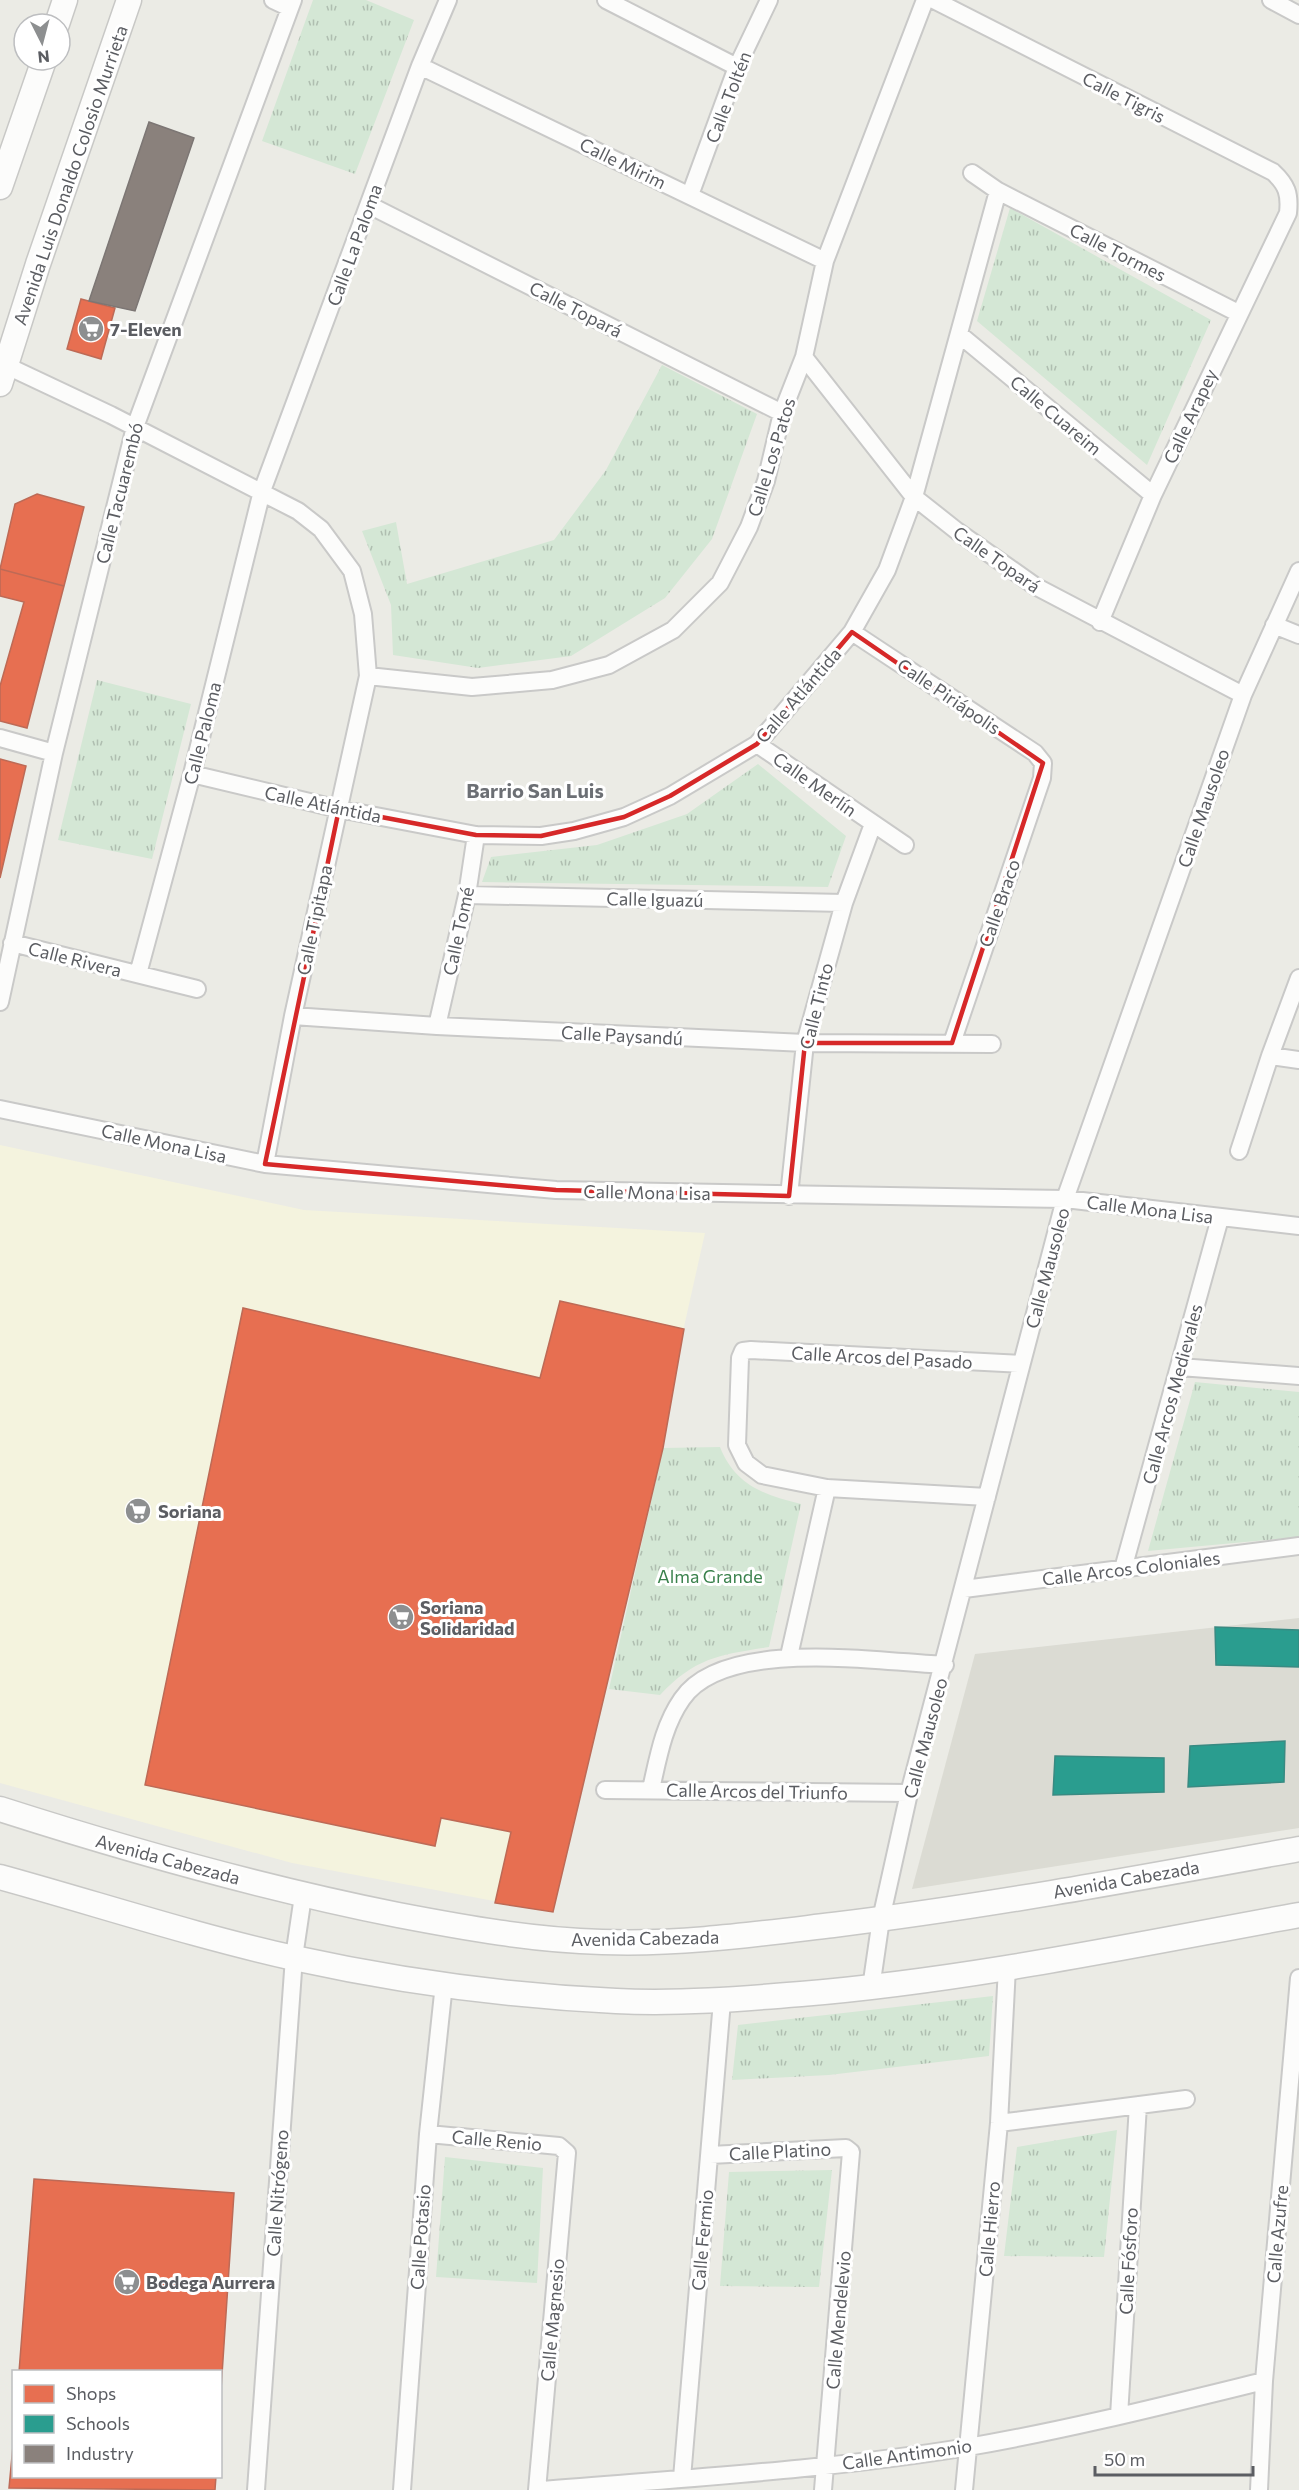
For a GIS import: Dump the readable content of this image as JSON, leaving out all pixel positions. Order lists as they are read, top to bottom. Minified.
{"streets":{"main road":["Avenida Luis Donaldo Colosio Murrieta","Avenida Cabezada"],"street":["Calle Toltén","Calle Tigris","Calle Mirim","Calle La Paloma","Calle Tormes","Calle Topará","Calle Cuareim","Calle Arapey","Calle Los Patos","Calle Tacuarembó","Calle Atlántida","Calle Piriápolis","Calle Paloma","Calle Merlín","Calle Mausoleo","Calle Iguazú","Calle Braco","Calle Tipitapa","Calle Tomé","Calle Rivera","Calle Tinto","Calle Paysandú","Calle Mona Lisa","Calle Arcos del Pasado","Calle Arcos Medievales","Calle Arcos Coloniales","Calle Arcos del Triunfo","Calle Renio","Calle Platino","Calle Nitrógeno","Calle Hierro","Calle Azufre","Calle Potasio","Calle Fermio","Calle Fósforo","Calle Magnesio","Calle Mendelevio","Calle Antimonio"]},"crossings":[["Calle Toltén","Calle Mirim"],["Calle Tigris","Calle Arapey"],["Calle Mirim","Calle La Paloma"],["Calle Mirim","Calle Los Patos"],["Calle La Paloma","Calle Topará"],["Calle La Paloma","Calle Paloma"],["Calle La Paloma","Calle Tipitapa"],["Calle Tormes","Calle Arapey"],["Calle Tormes","Calle Atlántida"],["Calle Topará","Calle Arapey"],["Calle Topará","Calle Los Patos"],["Calle Topará","Calle Atlántida"],["Calle Topará","Calle Mausoleo"],["Calle Cuareim","Calle Arapey"],["Calle Cuareim","Calle Atlántida"],["Calle Los Patos","Calle Tipitapa"],["Calle Tacuarembó","Calle Rivera"],["Calle Atlántida","Calle Piriápolis"],["Calle Atlántida","Calle Paloma"],["Calle Atlántida","Calle Merlín"],["Calle Atlántida","Calle Tipitapa"],["Calle Atlántida","Calle Tomé"],["Calle Piriápolis","Calle Braco"],["Calle Paloma","Calle Tipitapa"],["Calle Paloma","Calle Rivera"],["Calle Merlín","Calle Tinto"],["Calle Mausoleo","Calle Mona Lisa"],["Calle Mausoleo","Calle Arcos del Pasado"],["Calle Mausoleo","Calle Arcos Coloniales"],["Calle Mausoleo","Calle Arcos del Triunfo"],["Calle Mausoleo","Avenida Cabezada"],["Calle Iguazú","Calle Tomé"],["Calle Iguazú","Calle Tinto"],["Calle Braco","Calle Paysandú"],["Calle Tipitapa","Calle Paysandú"],["Calle Tipitapa","Calle Mona Lisa"],["Calle Tomé","Calle Paysandú"],["Calle Tinto","Calle Paysandú"],["Calle Tinto","Calle Mona Lisa"],["Calle Mona Lisa","Calle Arcos Medievales"],["Calle Arcos Medievales","Calle Arcos Coloniales"],["Avenida Cabezada","Calle Nitrógeno"],["Calle Renio","Calle Potasio"],["Calle Renio","Calle Magnesio"],["Calle Platino","Calle Fermio"],["Calle Platino","Calle Mendelevio"],["Calle Hierro","Calle Antimonio"],["Calle Azufre","Calle Antimonio"],["Calle Fermio","Calle Antimonio"],["Calle Fósforo","Calle Antimonio"],["Calle Mendelevio","Calle Antimonio"]],"districts":["Barrio San Luis"],"parks":["Alma Grande"],"places":{"supermarket":["7-Eleven","Soriana","Soriana Solidaridad","Bodega Aurrera"]},"legend":["Shops","Schools","Industry"],"scale_bar":"50 m","north":"bottom"}
